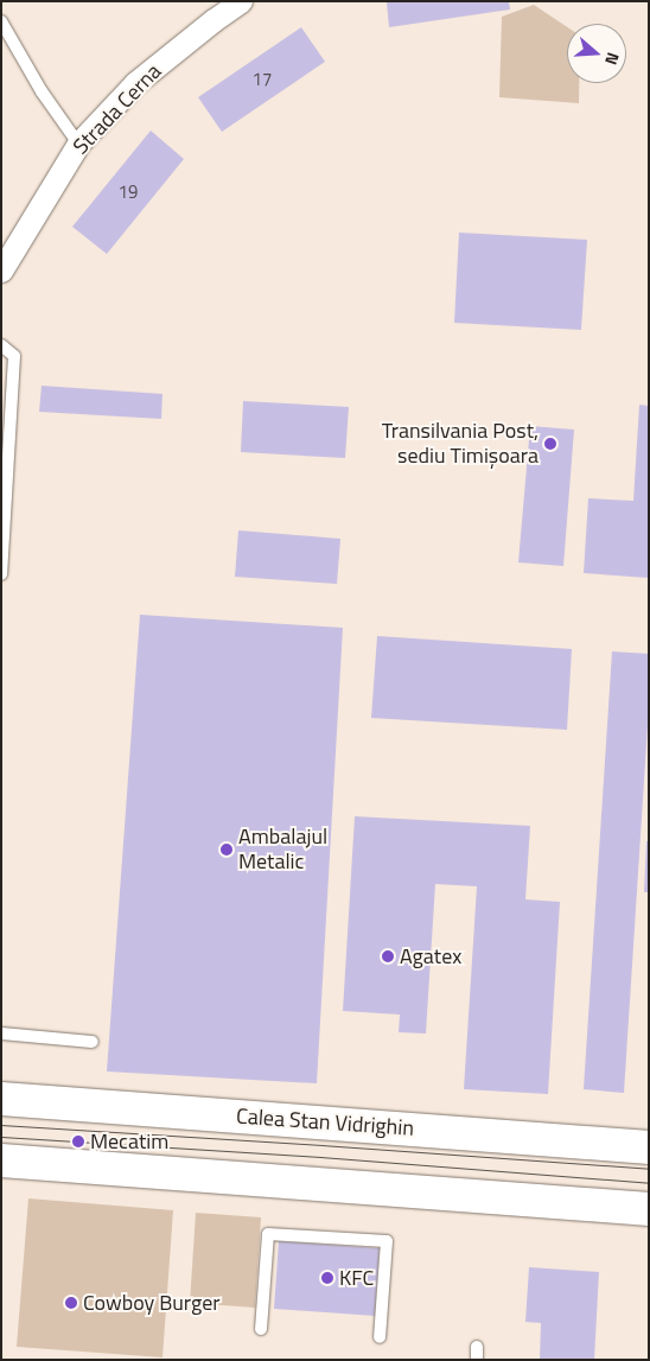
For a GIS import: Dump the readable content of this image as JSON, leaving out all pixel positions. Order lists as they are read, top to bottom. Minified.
{"streets":{"main road":["Calea Stan Vidrighin"],"street":["Strada Cerna"]},"places":["Transilvania Post, sediu Timișoara","Ambalajul Metalic","Agatex","Mecatim","KFC","Cowboy Burger"],"house_numbers":["17","19"],"north":"right"}
